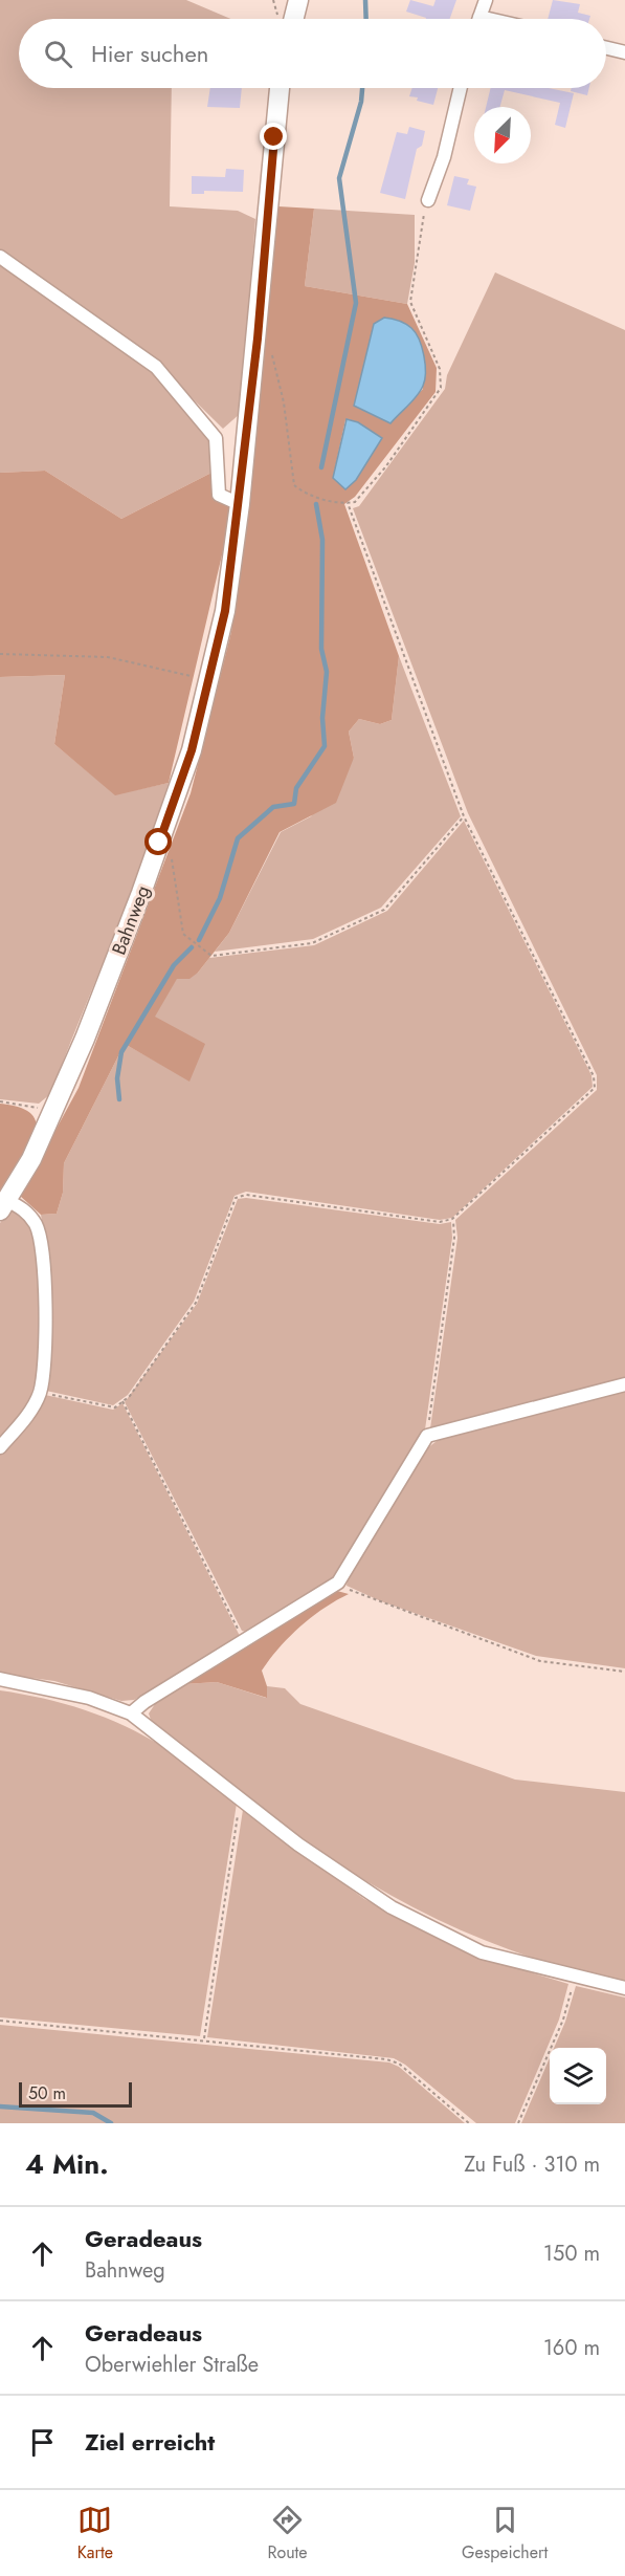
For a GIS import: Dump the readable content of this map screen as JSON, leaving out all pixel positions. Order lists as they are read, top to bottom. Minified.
{"streets":{"main road":["Bahnweg"]},"scale_bar":"50 m","north":"bottom left","page":{"search":"Hier suchen","scale":"50 m","heading":["4 Min.","Zu Fuß · 310 m"],"list":[["Geradeaus","Bahnweg","150 m"],["Geradeaus","Oberwiehler Straße","160 m"],"Ziel erreicht"],"nav":["Karte","Route","Gespeichert"]}}
